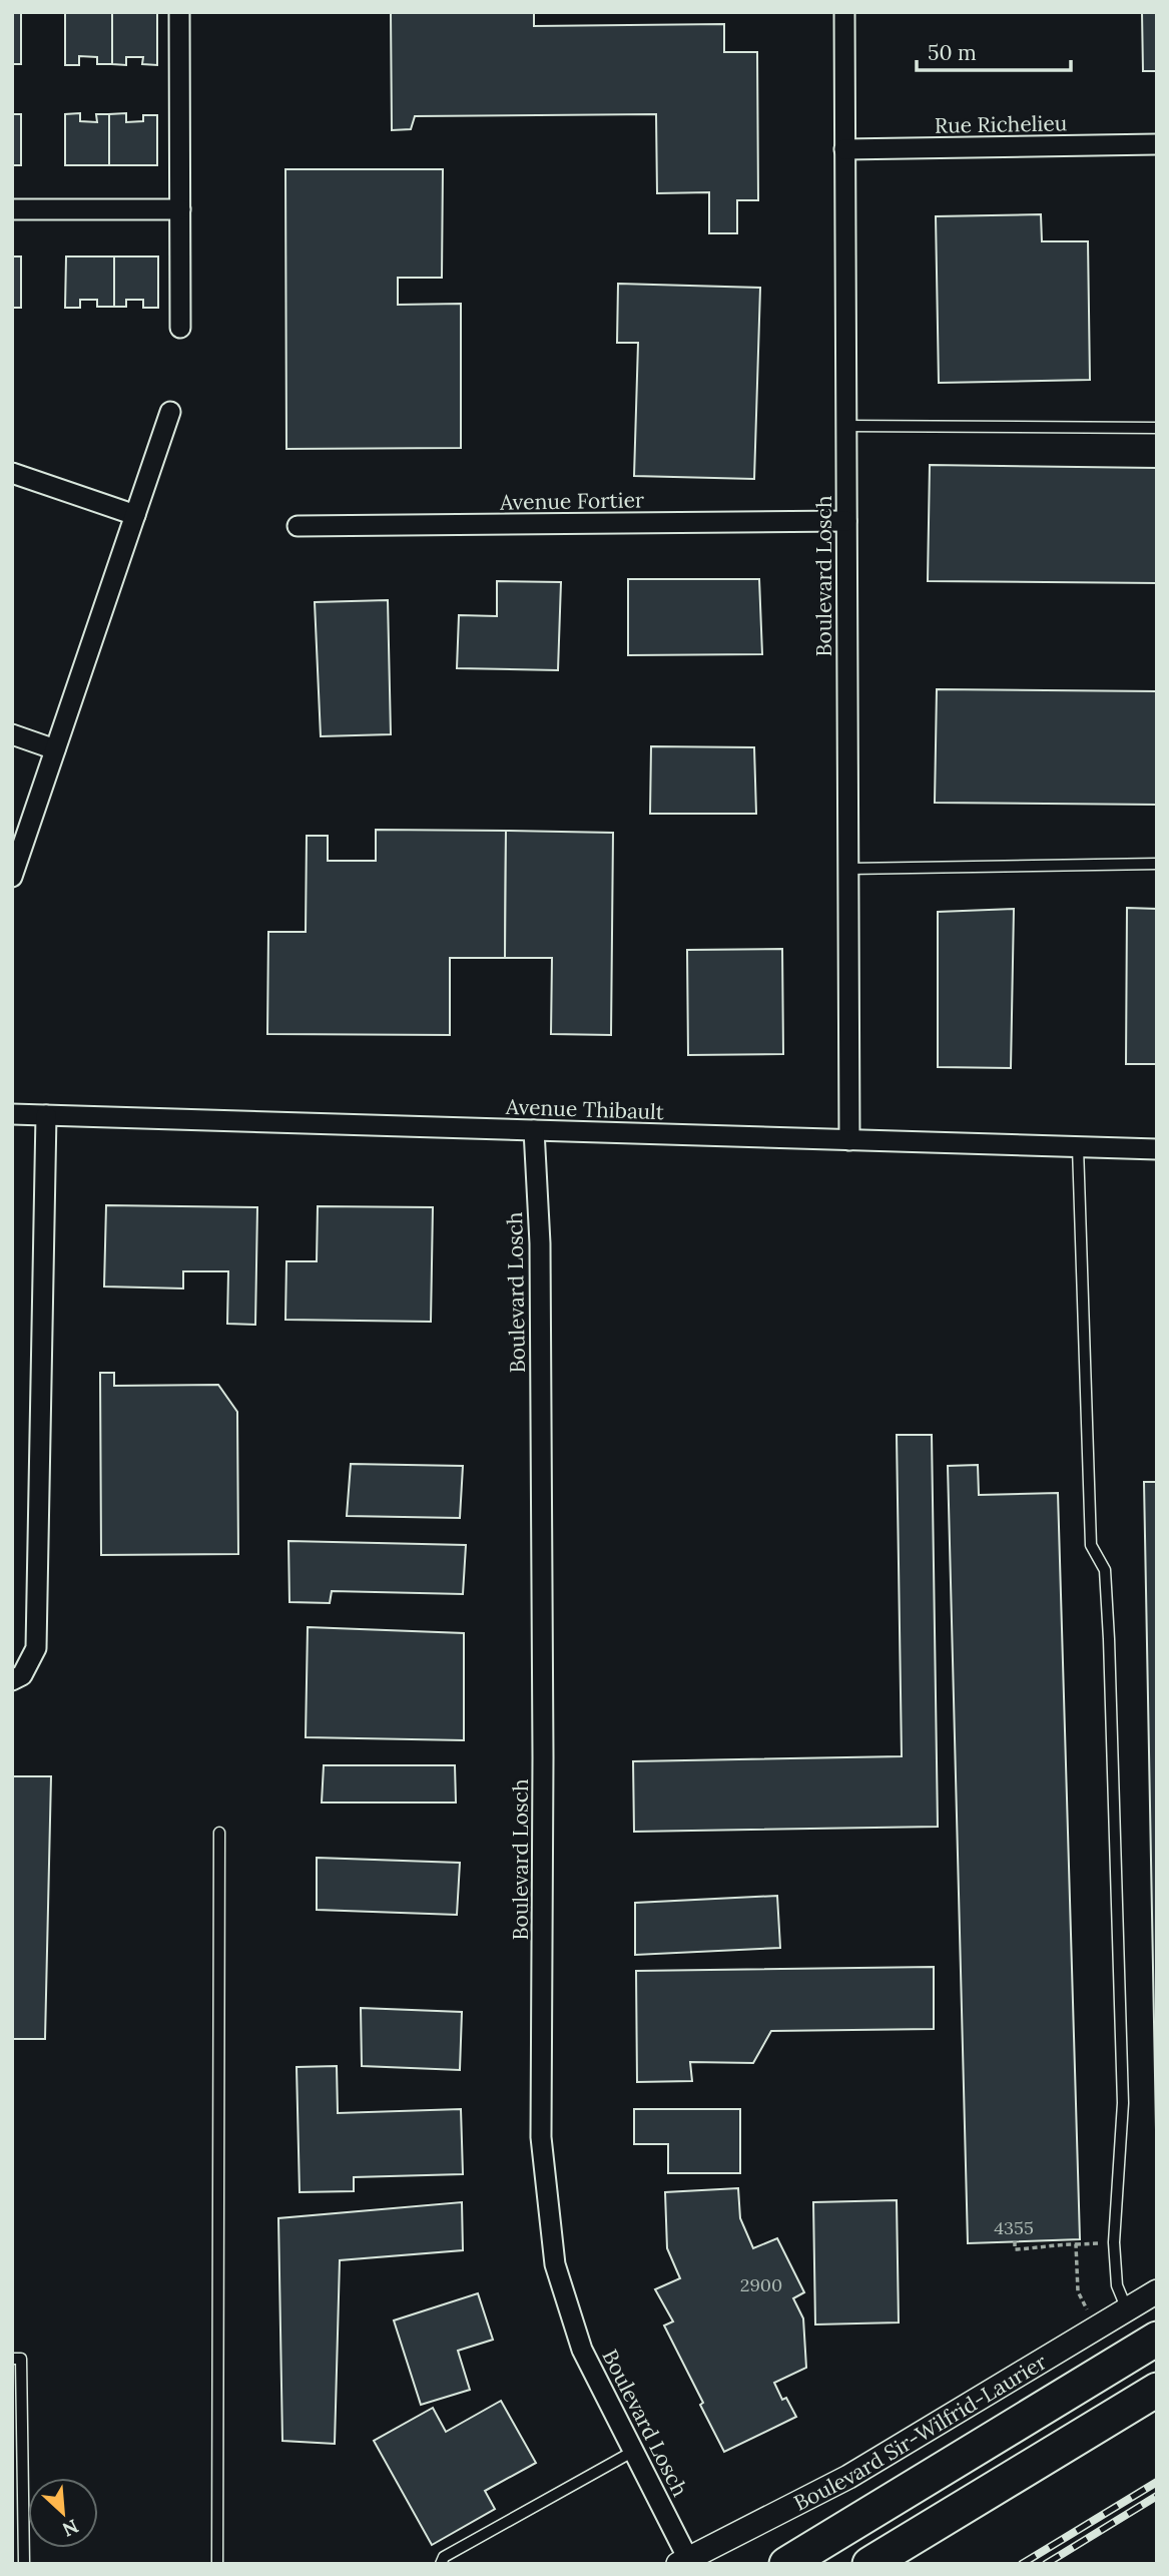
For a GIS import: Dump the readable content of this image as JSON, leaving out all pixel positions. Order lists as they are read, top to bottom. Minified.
{"streets":{"highway":["Boulevard Sir-Wilfrid-Laurier"],"street":["Rue Richelieu","Avenue Fortier","Boulevard Losch","Avenue Thibault"]},"crossings":[["Rue Richelieu","Boulevard Losch"],["Avenue Fortier","Boulevard Losch"],["Boulevard Losch","Avenue Thibault"],["Boulevard Losch","Boulevard Sir-Wilfrid-Laurier"]],"house_numbers":["4355","2900"],"scale_bar":"50 m","north":"bottom right"}
